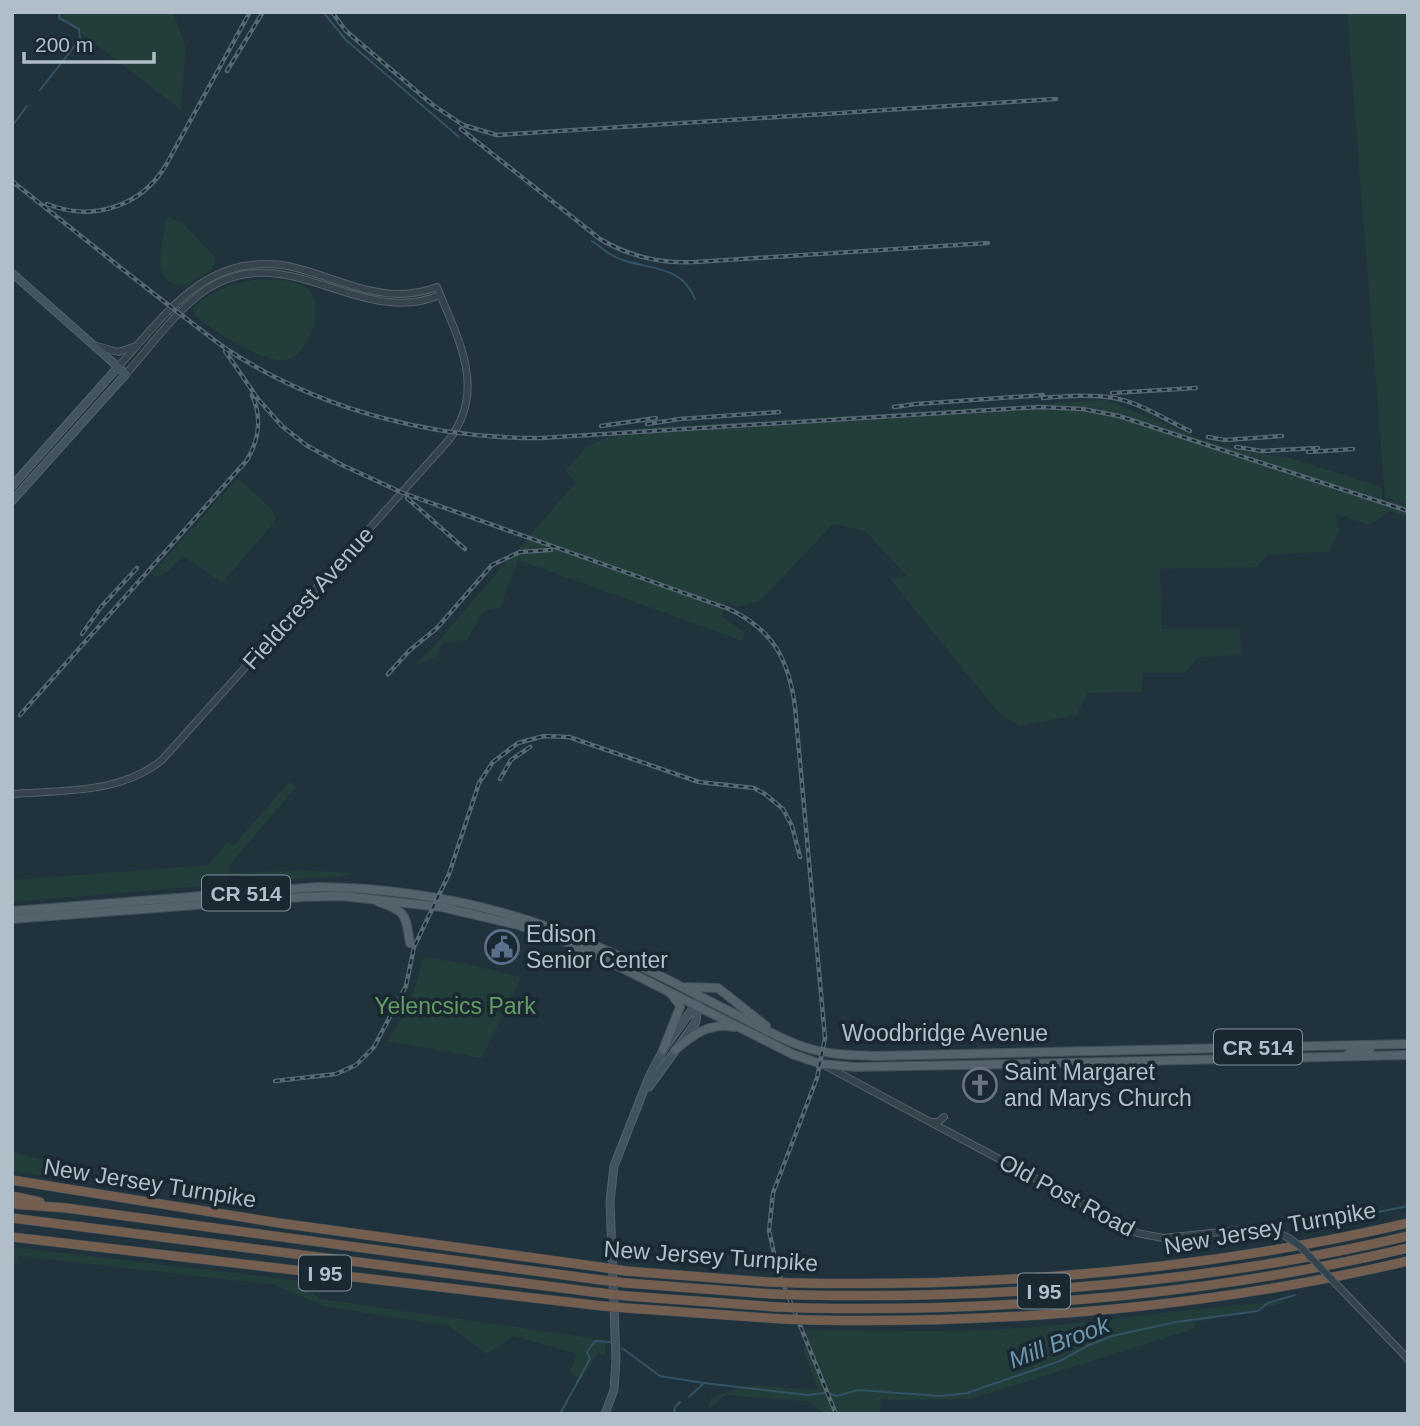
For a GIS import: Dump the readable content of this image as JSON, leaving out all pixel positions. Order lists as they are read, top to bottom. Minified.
{"streets":{"highway":["New Jersey Turnpike","I 95"],"main road":["CR 514","Woodbridge Avenue"],"street":["Fieldcrest Avenue","Old Post Road"]},"crossings":[["Woodbridge Avenue","Old Post Road"]],"water":["Mill Brook"],"parks":["Yelencsics Park"],"places":{"public building":["Edison Senior Center"],"church":["Saint Margaret and Marys Church"]},"scale_bar":"200 m"}
